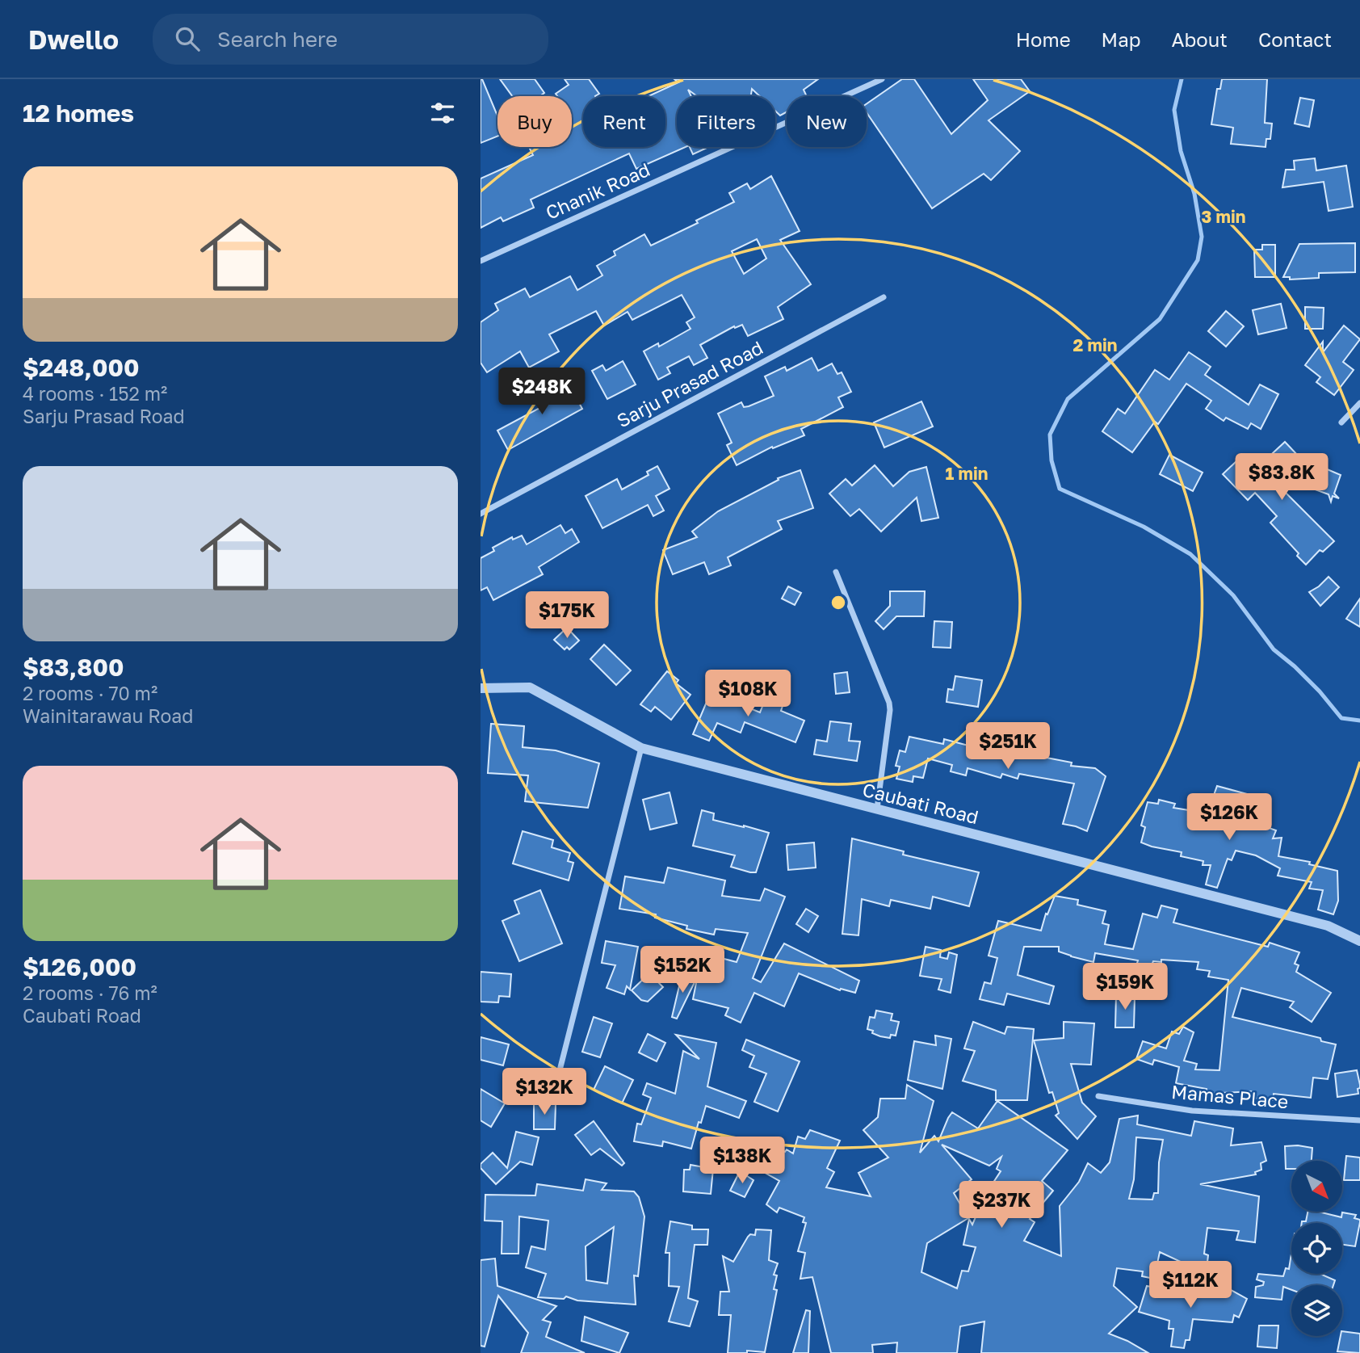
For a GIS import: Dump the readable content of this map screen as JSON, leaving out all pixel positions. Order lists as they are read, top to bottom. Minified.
{"streets":{"street":["Chanik Road","Sarju Prasad Road","Caubati Road","Mamas Place"]},"north":"bottom right","page":{"header":"Dwello","search":"Search here","nav":["Home","Map","About","Contact"],"heading":"12 homes","chip":["Buy","Rent","Filters","New"],"list":[{"name":"$248,000","note":"4 rooms · 152 m² · Sarju Prasad Road"},{"name":"$83,800","note":"2 rooms · 70 m² · Wainitarawau Road"},{"name":"$126,000","note":"2 rooms · 76 m² · Caubati Road"}],"price":["$248K","$83.8K","$175K","$108K","$251K","$126K","$152K","$159K","$132K","$138K","$237K","$112K"]},"rings":["3 min","2 min","1 min"]}
